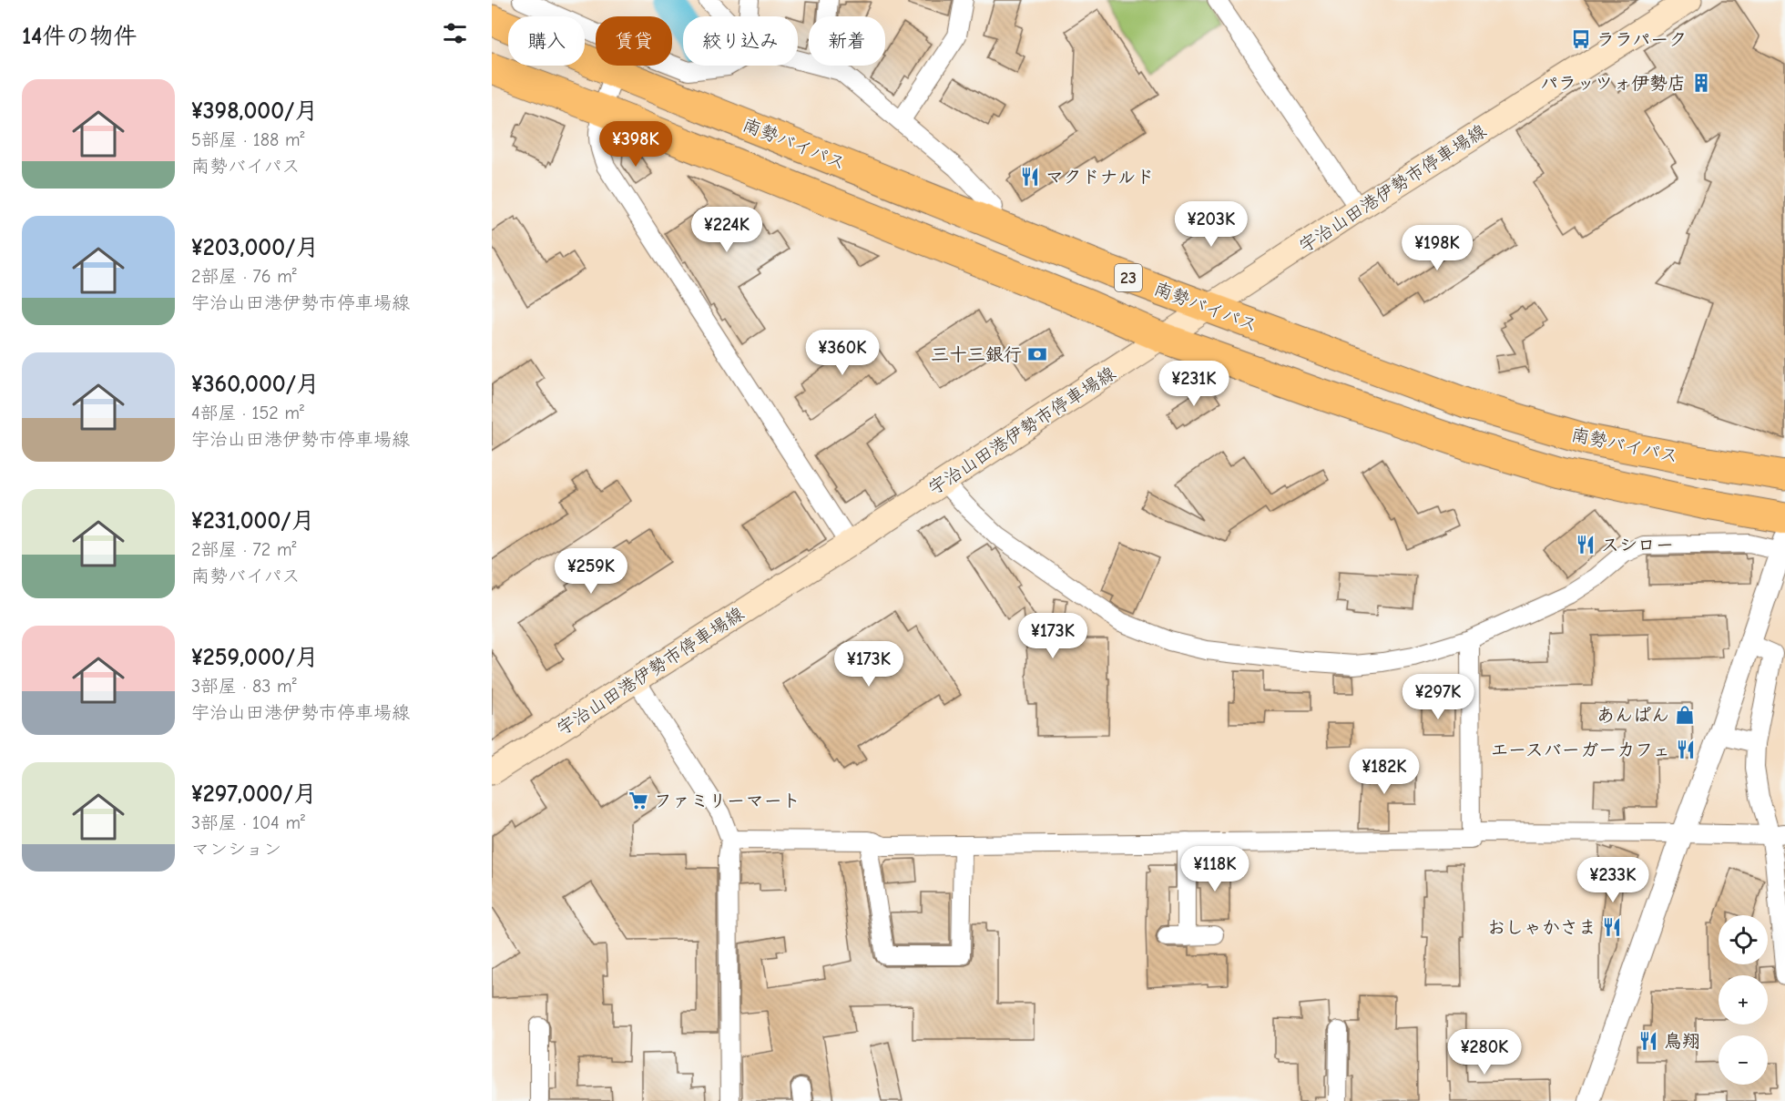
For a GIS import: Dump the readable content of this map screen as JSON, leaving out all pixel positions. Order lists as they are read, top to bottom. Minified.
{"streets":{"highway":["南勢バイパス","23"],"main road":["宇治山田港伊勢市停車場線"]},"crossings":[["南勢バイパス","宇治山田港伊勢市停車場線"],["宇治山田港伊勢市停車場線","23"]],"places":{"bus stop":["ララパーク"],"building":["パラッツォ伊勢店"],"restaurant":["マクドナルド","スシロー","エースバーガーカフェ","おしゃかさま","鳥翔"],"bank":["三十三銀行"],"shop":["あんぱん"],"supermarket":["ファミリーマート"]},"page":{"heading":"14件の物件","chip":["購入","賃貸","絞り込み","新着"],"list":[{"name":"¥398,000/月","note":"5部屋 · 188 m² · 南勢バイパス"},{"name":"¥203,000/月","note":"2部屋 · 76 m² · 宇治山田港伊勢市停車場線"},{"name":"¥360,000/月","note":"4部屋 · 152 m² · 宇治山田港伊勢市停車場線"},{"name":"¥231,000/月","note":"2部屋 · 72 m² · 南勢バイパス"},{"name":"¥259,000/月","note":"3部屋 · 83 m² · 宇治山田港伊勢市停車場線"},{"name":"¥297,000/月","note":"3部屋 · 104 m² · マンション"}],"price":["¥398K","¥203K","¥224K","¥198K","¥360K","¥231K","¥259K","¥173K","¥173K","¥297K","¥182K","¥118K","¥233K","¥280K"],"map_buttons":["+","−"]}}
